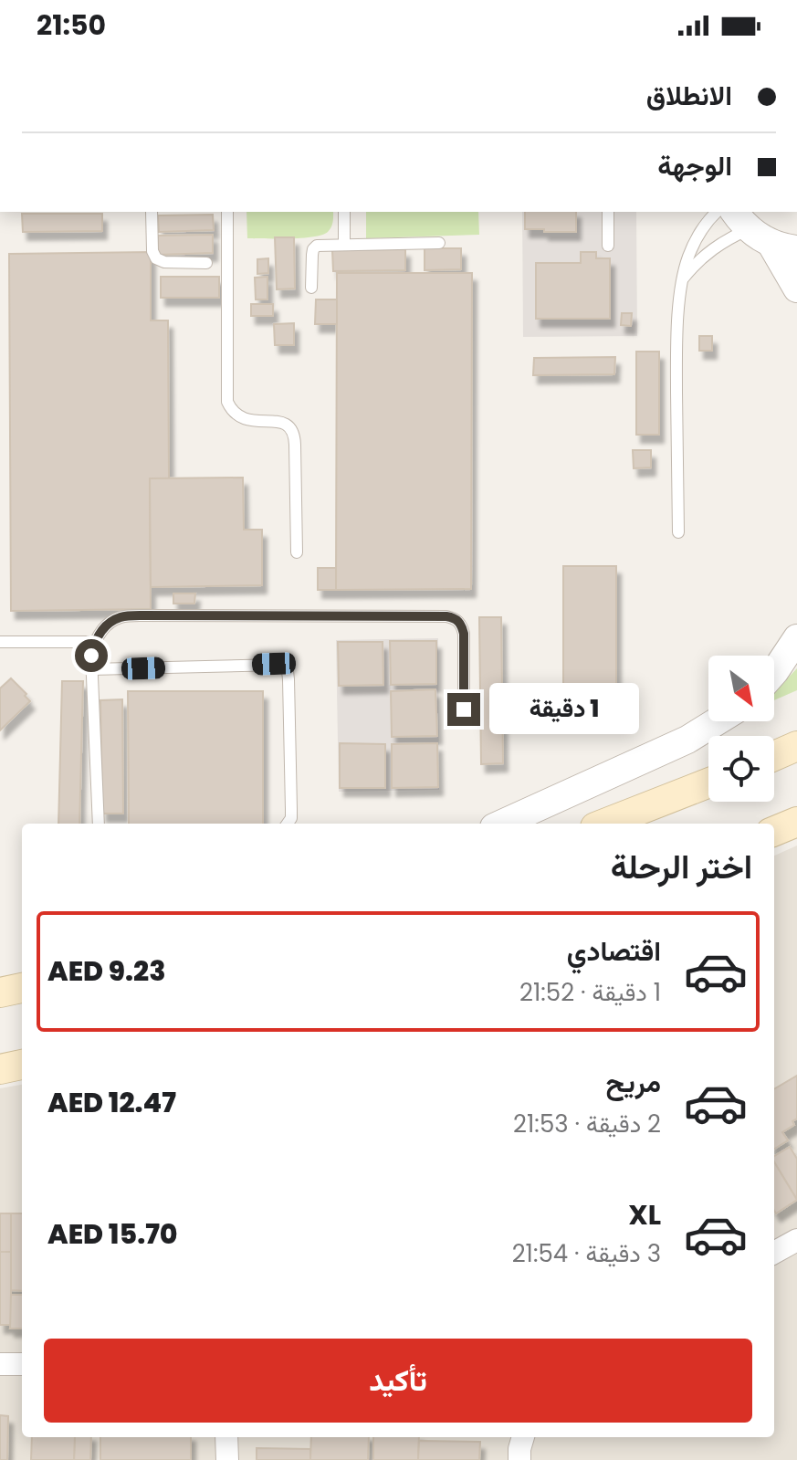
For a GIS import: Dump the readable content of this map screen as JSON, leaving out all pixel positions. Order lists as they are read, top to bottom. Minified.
{"north":"bottom right","page":{"status":"21:50","banner":["الانطلاق","الوجهة"],"bubble":"1 دقيقة","heading":"اختر الرحلة","list":[{"name":"اقتصادي","note":"1 دقيقة · 21:52","value":"AED 9.23"},{"name":"مريح","note":"2 دقيقة · 21:53","value":"AED 12.47"},{"name":"XL","note":"3 دقيقة · 21:54","value":"AED 15.70"}],"buttons":"تأكيد"}}
